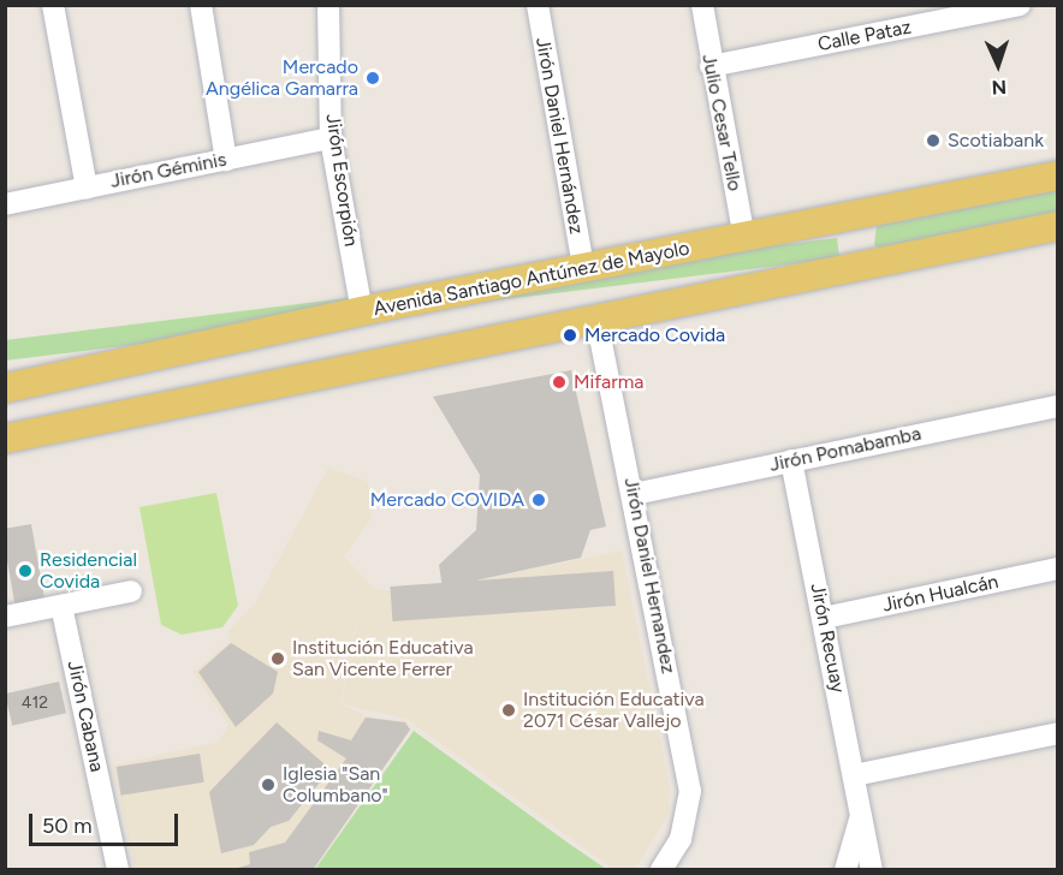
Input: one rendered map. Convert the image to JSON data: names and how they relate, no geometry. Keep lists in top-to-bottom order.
{
  "streets": {
    "main road": ["Avenida Santiago Antúnez de Mayolo"],
    "street": [
      "Calle Pataz",
      "Julio Cesar Tello",
      "Jirón Daniel Hernández",
      "Jirón Géminis",
      "Jirón Escorpión",
      "Jirón Pomabamba",
      "Jirón Daniel Hernandez",
      "Jirón Hualcán",
      "Jirón Recuay",
      "Jirón Cabana"
    ]
  },
  "crossings": [
    ["Calle Pataz", "Julio Cesar Tello"],
    ["Julio Cesar Tello", "Avenida Santiago Antúnez de Mayolo"],
    ["Jirón Daniel Hernández", "Avenida Santiago Antúnez de Mayolo"],
    ["Jirón Géminis", "Jirón Escorpión"],
    ["Jirón Escorpión", "Avenida Santiago Antúnez de Mayolo"],
    ["Jirón Pomabamba", "Jirón Daniel Hernandez"],
    ["Jirón Pomabamba", "Jirón Recuay"],
    ["Jirón Hualcán", "Jirón Recuay"]
  ],
  "places": [
    "Mercado Angélica Gamarra",
    "Scotiabank",
    "Mercado Covida",
    "Mifarma",
    "Mercado COVIDA",
    "Residencial Covida",
    "Institución Educativa San Vicente Ferrer",
    "Institución Educativa 2071 César Vallejo",
    "Iglesia \"San Columbano\""
  ],
  "house_numbers": ["412"],
  "scale_bar": "50 m",
  "north": "bottom"
}
